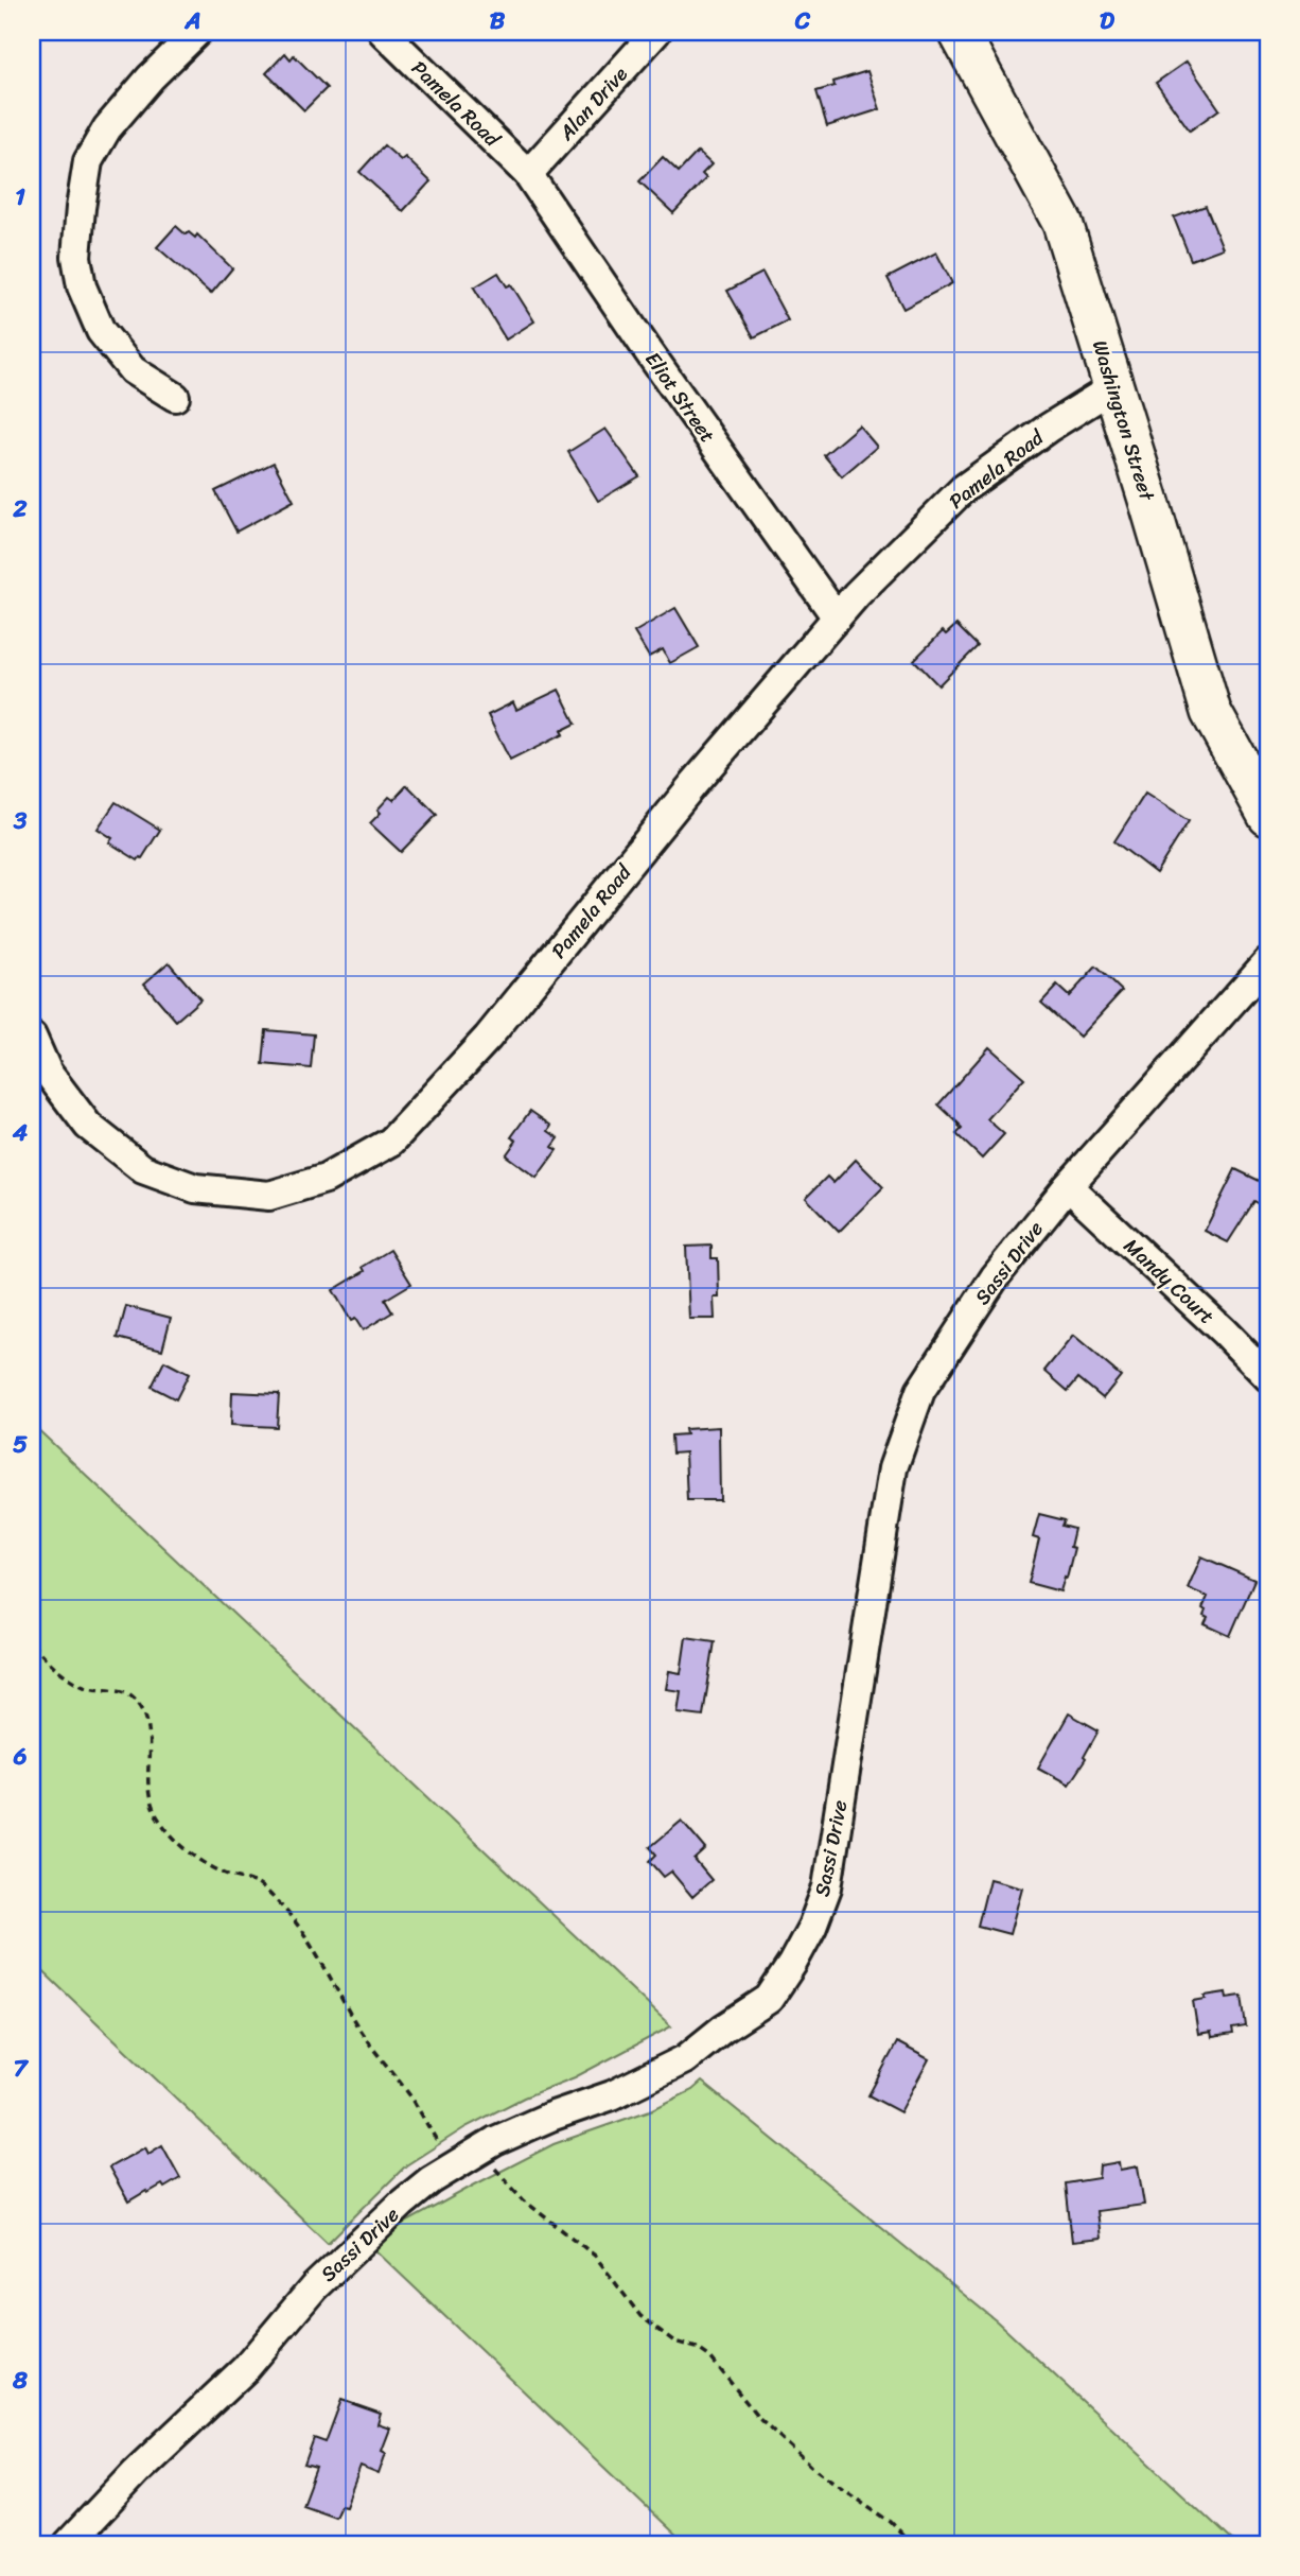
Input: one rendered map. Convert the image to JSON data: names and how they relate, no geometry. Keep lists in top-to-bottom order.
{
  "streets": {
    "street": [
      "Pamela Road",
      "Alan Drive",
      "Eliot Street",
      "Washington Street",
      "Sassi Drive",
      "Mandy Court"
    ]
  },
  "crossings": [
    ["Pamela Road", "Alan Drive"],
    ["Pamela Road", "Eliot Street"],
    ["Pamela Road", "Washington Street"],
    ["Alan Drive", "Eliot Street"],
    ["Sassi Drive", "Mandy Court"]
  ],
  "grid": {
    "columns": [
      "A",
      "B",
      "C",
      "D"
    ],
    "rows": [
      "1",
      "2",
      "3",
      "4",
      "5",
      "6",
      "7",
      "8"
    ]
  }
}
